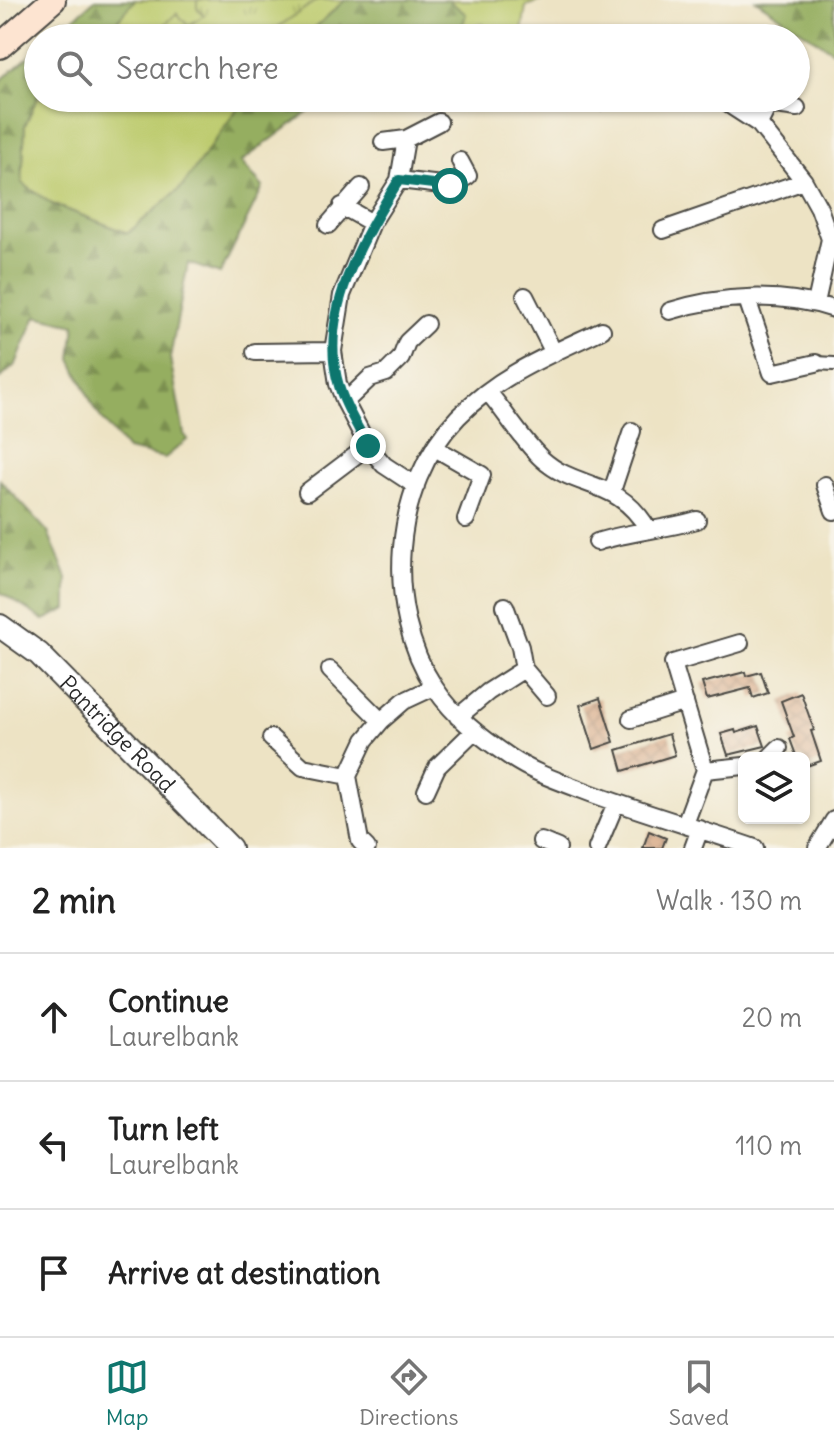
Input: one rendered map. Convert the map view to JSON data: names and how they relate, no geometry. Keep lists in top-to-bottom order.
{
  "streets": {
    "street": ["Pantridge Road"]
  },
  "page": {
    "search": "Search here",
    "heading": ["2 min", "Walk · 130 m"],
    "list": [
      ["Continue", "Laurelbank", "20 m"],
      ["Turn left", "Laurelbank", "110 m"],
      "Arrive at destination"
    ],
    "nav": ["Map", "Directions", "Saved"]
  }
}
